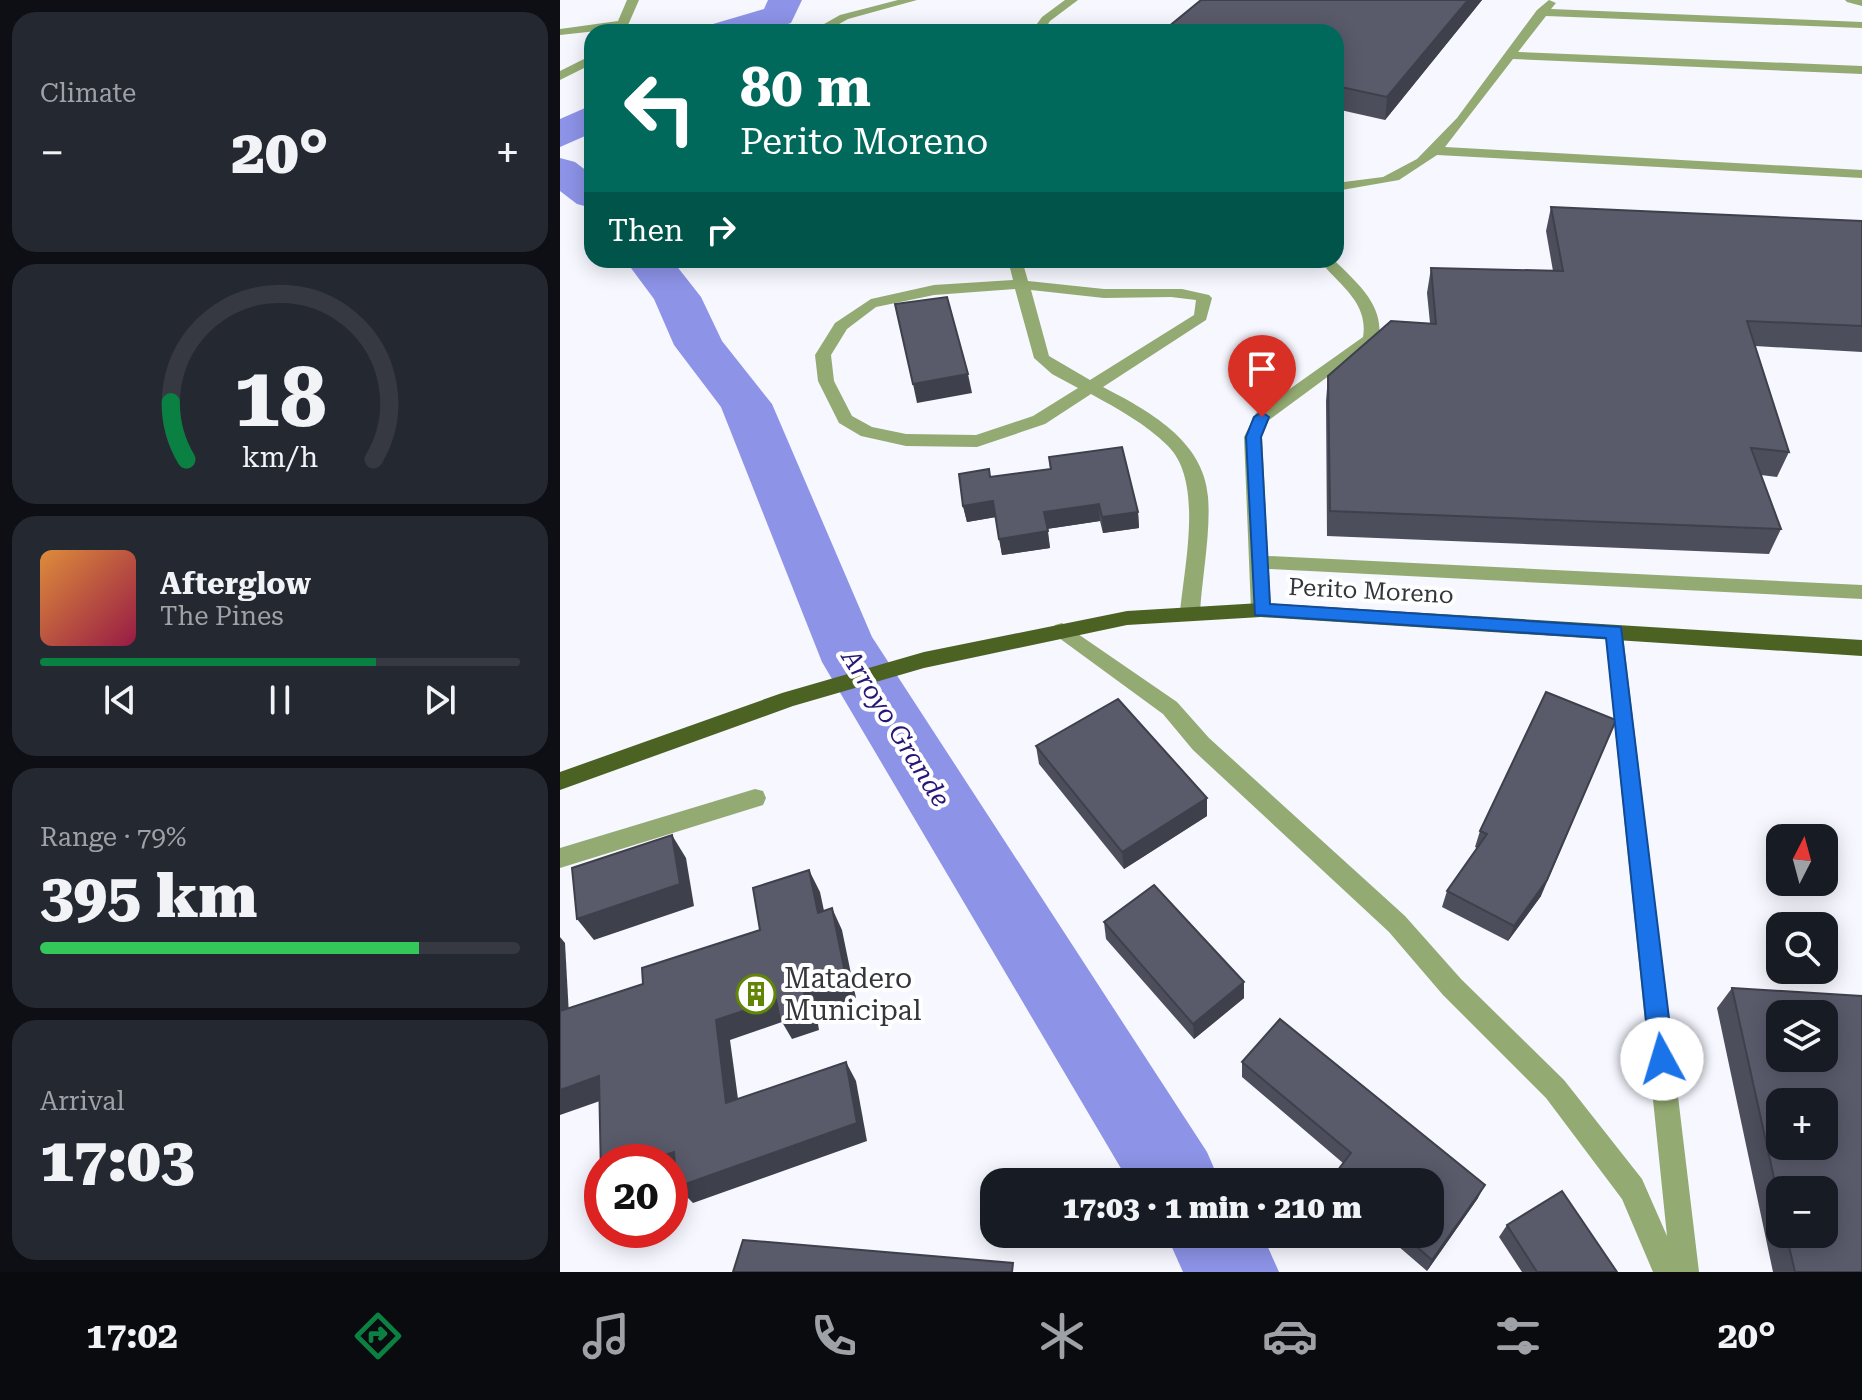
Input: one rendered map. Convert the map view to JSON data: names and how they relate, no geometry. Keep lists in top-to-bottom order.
{
  "streets": {
    "main road": ["Perito Moreno"]
  },
  "water": ["Arroyo Grande"],
  "places": {
    "building": ["Matadero Municipal"]
  },
  "north": "top",
  "page": {
    "tile": [
      "Climate",
      ["Range · 79%", "395 km"],
      ["Arrival", "17:03"]
    ],
    "turn": ["80 m", "Perito Moreno"],
    "heat": ["−", "20°", "+"],
    "then": "Then",
    "song": ["Afterglow", "The Pines"],
    "map_buttons": ["+", "−"],
    "limit": "20",
    "trip": "17:03 · 1 min · 210 m",
    "tabs": ["17:02", "20°"],
    "gauge": ["18", "km/h"]
  }
}
